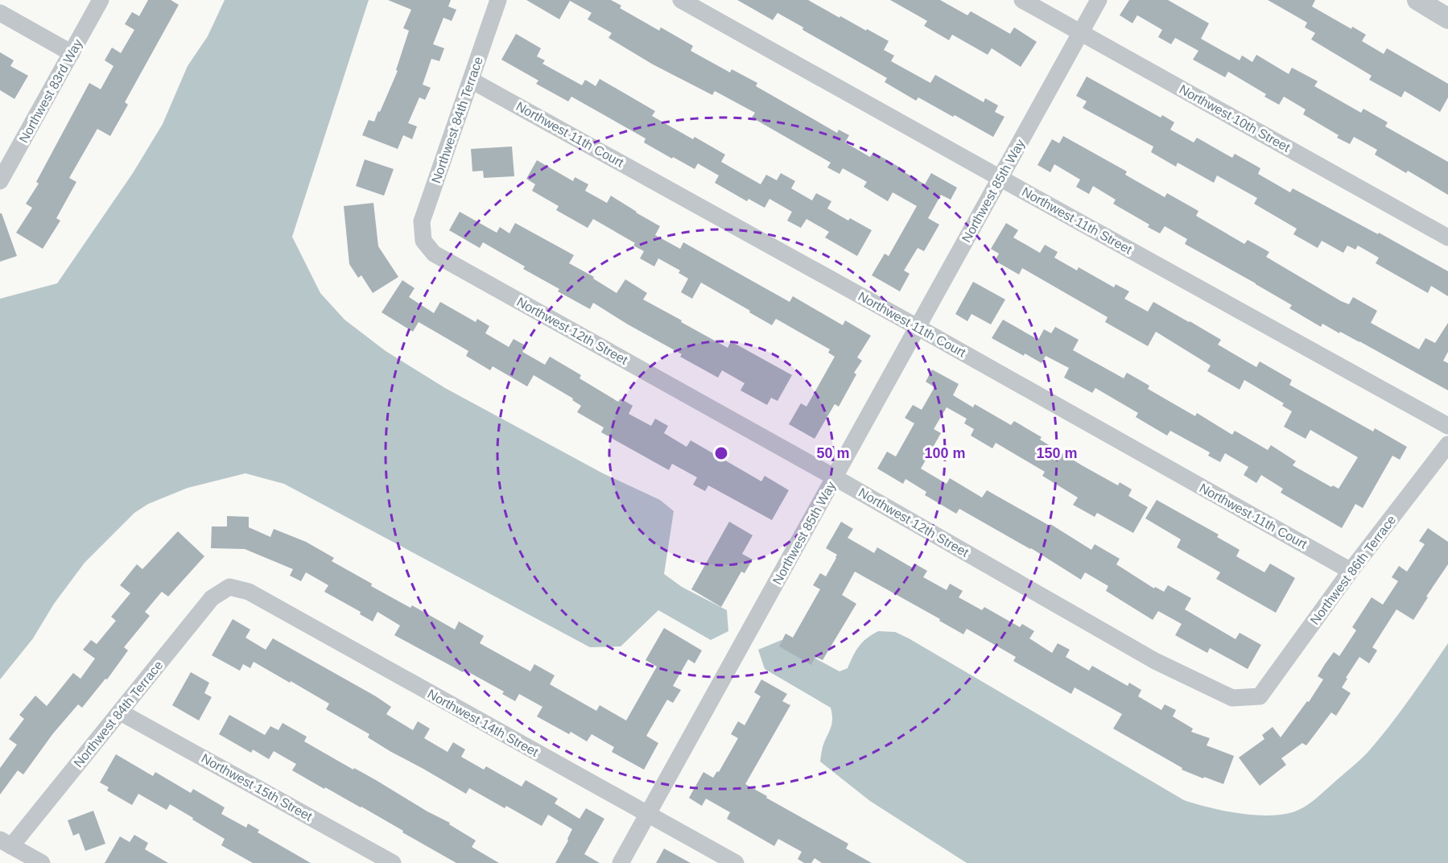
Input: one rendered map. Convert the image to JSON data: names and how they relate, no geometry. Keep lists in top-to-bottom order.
{
  "streets": {
    "street": [
      "Northwest 83rd Way",
      "Northwest 10th Street",
      "Northwest 84th Terrace",
      "Northwest 11th Court",
      "Northwest 85th Way",
      "Northwest 11th Street",
      "Northwest 12th Street",
      "Northwest 86th Terrace",
      "Northwest 14th Street",
      "Northwest 15th Street"
    ]
  },
  "crossings": [
    ["Northwest 10th Street", "Northwest 85th Way"],
    ["Northwest 84th Terrace", "Northwest 11th Court"],
    ["Northwest 84th Terrace", "Northwest 12th Street"],
    ["Northwest 84th Terrace", "Northwest 14th Street"],
    ["Northwest 84th Terrace", "Northwest 15th Street"],
    ["Northwest 11th Court", "Northwest 85th Way"],
    ["Northwest 11th Court", "Northwest 86th Terrace"],
    ["Northwest 85th Way", "Northwest 11th Street"],
    ["Northwest 85th Way", "Northwest 12th Street"],
    ["Northwest 85th Way", "Northwest 14th Street"],
    ["Northwest 12th Street", "Northwest 86th Terrace"]
  ],
  "rings": ["50 m", "100 m", "150 m"]
}
